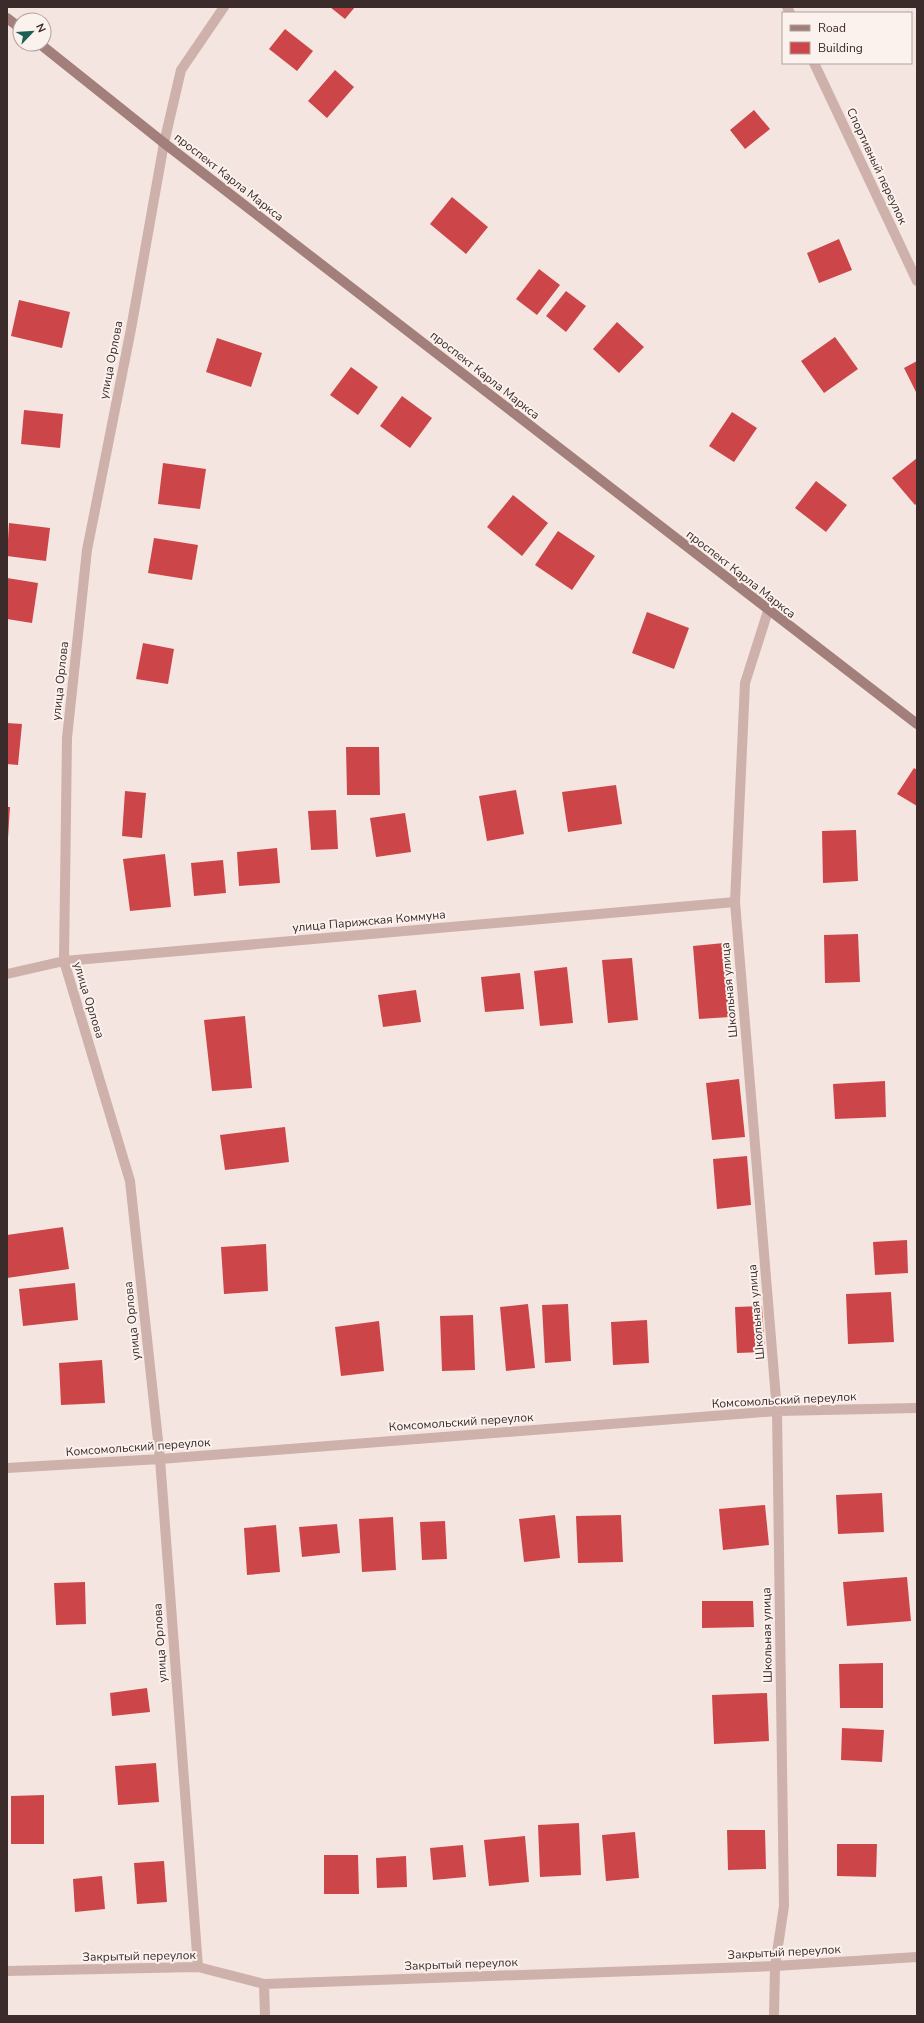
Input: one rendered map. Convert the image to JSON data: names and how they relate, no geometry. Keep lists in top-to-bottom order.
{
  "streets": {
    "main road": ["проспект Карла Маркса"],
    "street": [
      "Спортивный переулок",
      "улица Орлова",
      "улица Парижская Коммуна",
      "Школьная улица",
      "Комсомольский переулок",
      "Закрытый переулок"
    ]
  },
  "crossings": [
    ["проспект Карла Маркса", "улица Орлова"],
    ["проспект Карла Маркса", "Школьная улица"],
    ["улица Орлова", "улица Парижская Коммуна"],
    ["улица Орлова", "Комсомольский переулок"],
    ["улица Орлова", "Закрытый переулок"],
    ["улица Парижская Коммуна", "Школьная улица"],
    ["Школьная улица", "Комсомольский переулок"],
    ["Школьная улица", "Закрытый переулок"]
  ],
  "legend": ["Road", "Building"],
  "north": "top right"
}
